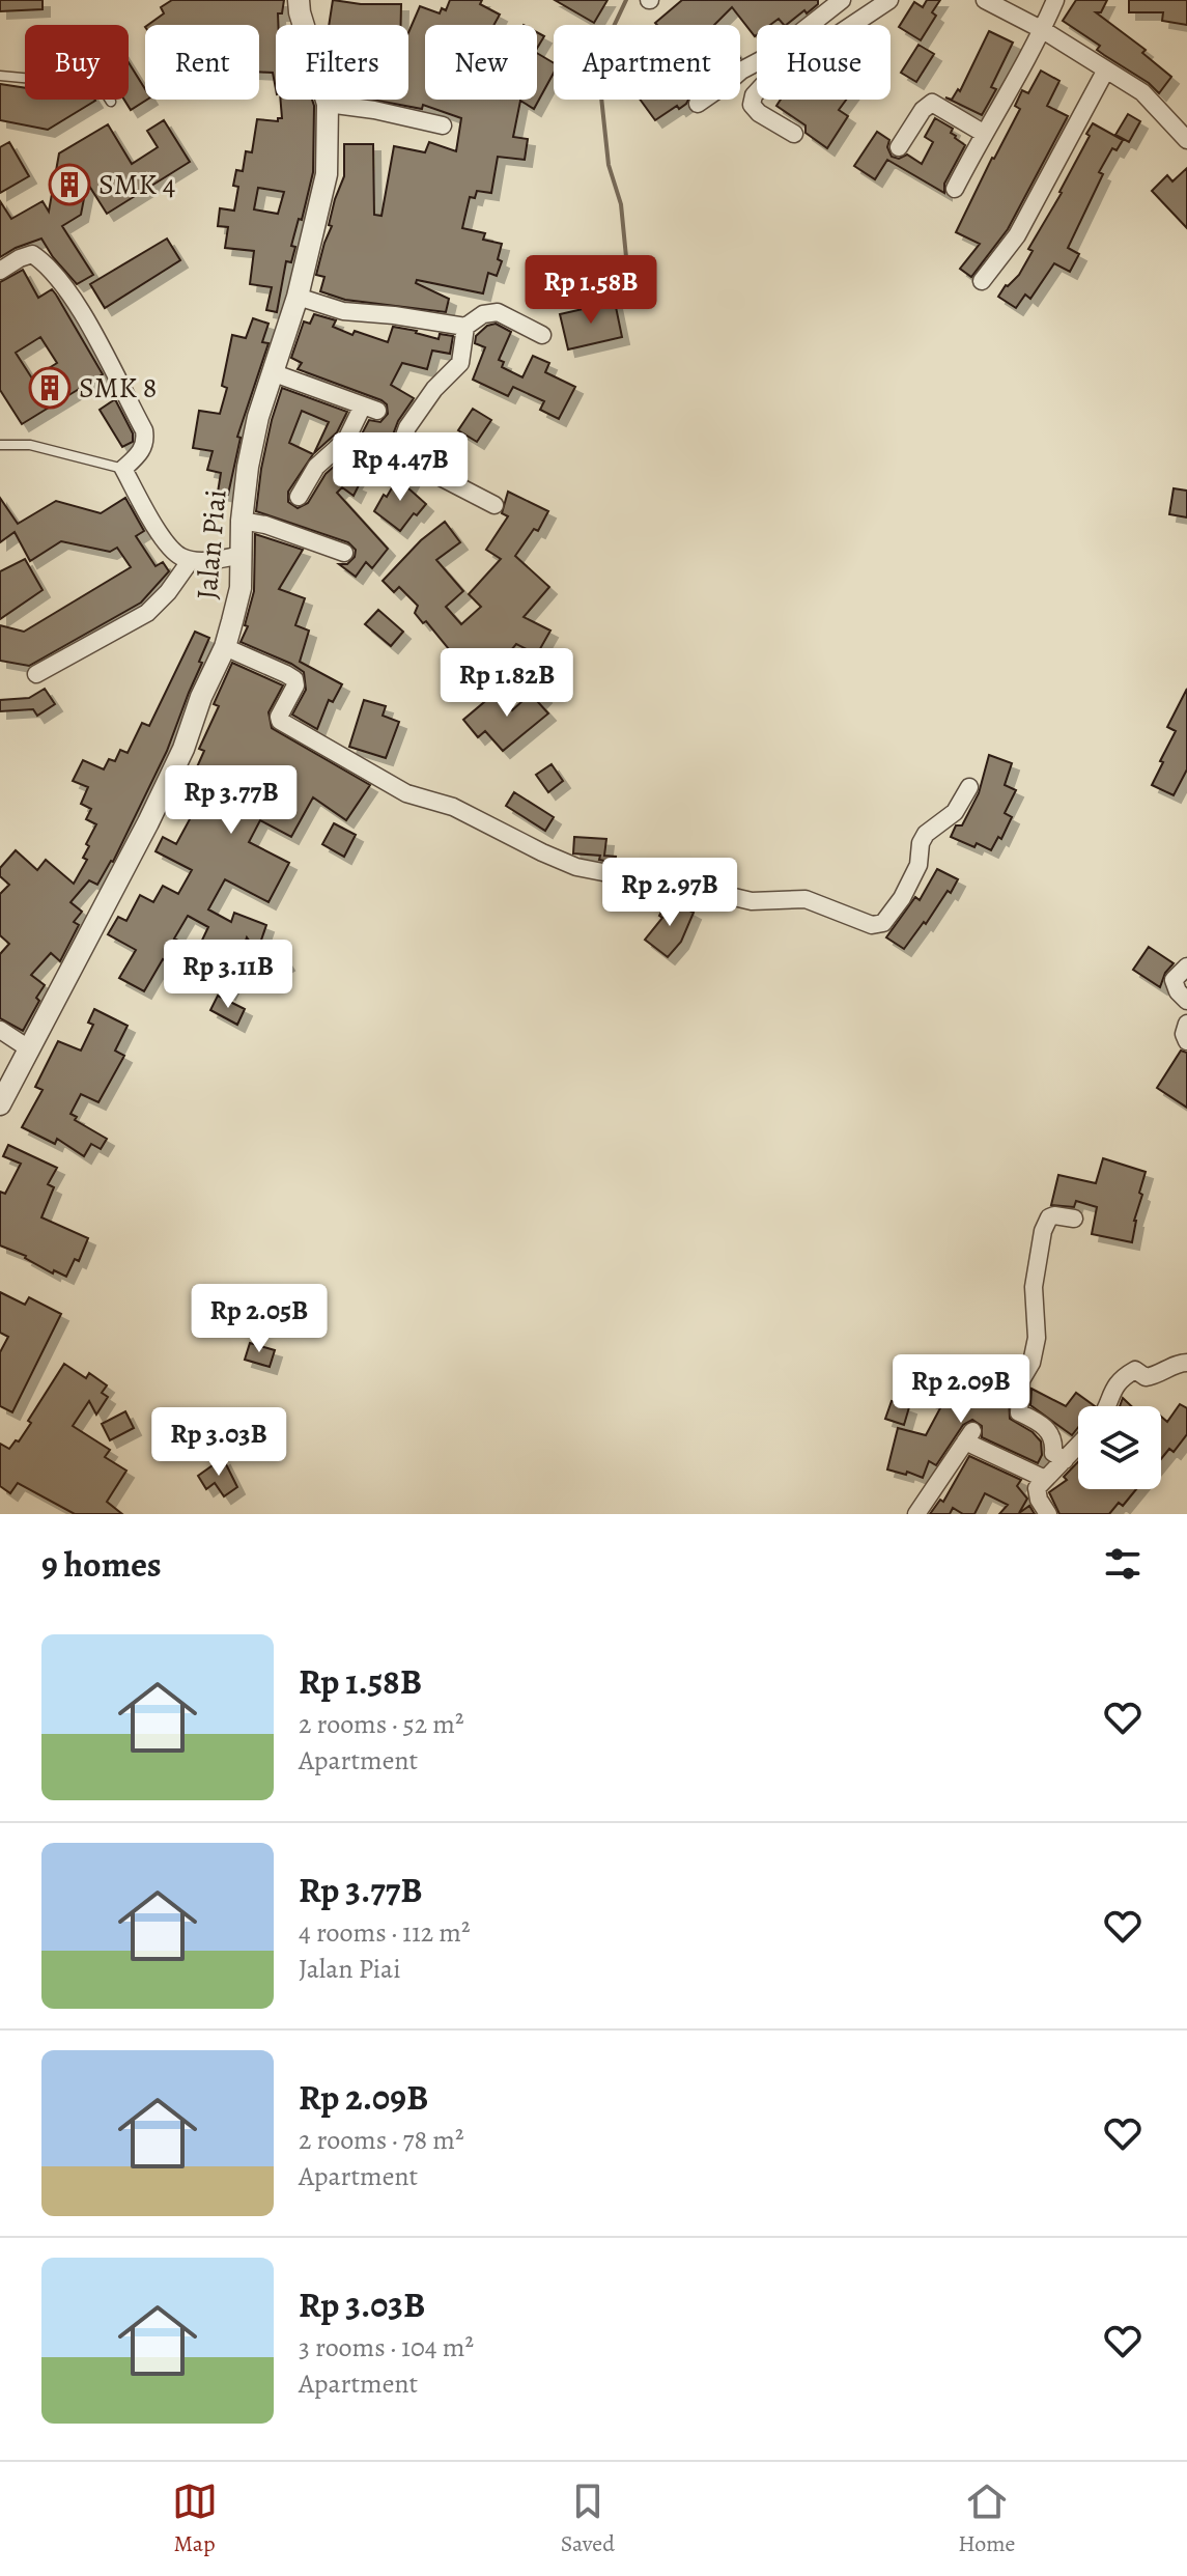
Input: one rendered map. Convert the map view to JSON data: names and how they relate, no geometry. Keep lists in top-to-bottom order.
{
  "streets": {
    "street": ["Jalan Piai"]
  },
  "places": {
    "building": ["SMK 4", "SMK 8"]
  },
  "page": {
    "chip": [
      "Buy",
      "Rent",
      "Filters",
      "New",
      "Apartment",
      "House"
    ],
    "price": [
      "Rp 1.58B",
      "Rp 4.47B",
      "Rp 1.82B",
      "Rp 3.77B",
      "Rp 2.97B",
      "Rp 3.11B",
      "Rp 2.05B",
      "Rp 2.09B",
      "Rp 3.03B"
    ],
    "heading": "9 homes",
    "list": [
      {
        "name": "Rp 1.58B",
        "note": "2 rooms · 52 m² · Apartment"
      },
      {
        "name": "Rp 3.77B",
        "note": "4 rooms · 112 m² · Jalan Piai"
      },
      {
        "name": "Rp 2.09B",
        "note": "2 rooms · 78 m² · Apartment"
      },
      {
        "name": "Rp 3.03B",
        "note": "3 rooms · 104 m² · Apartment"
      }
    ],
    "tabs": ["Map", "Saved", "Home"]
  }
}
